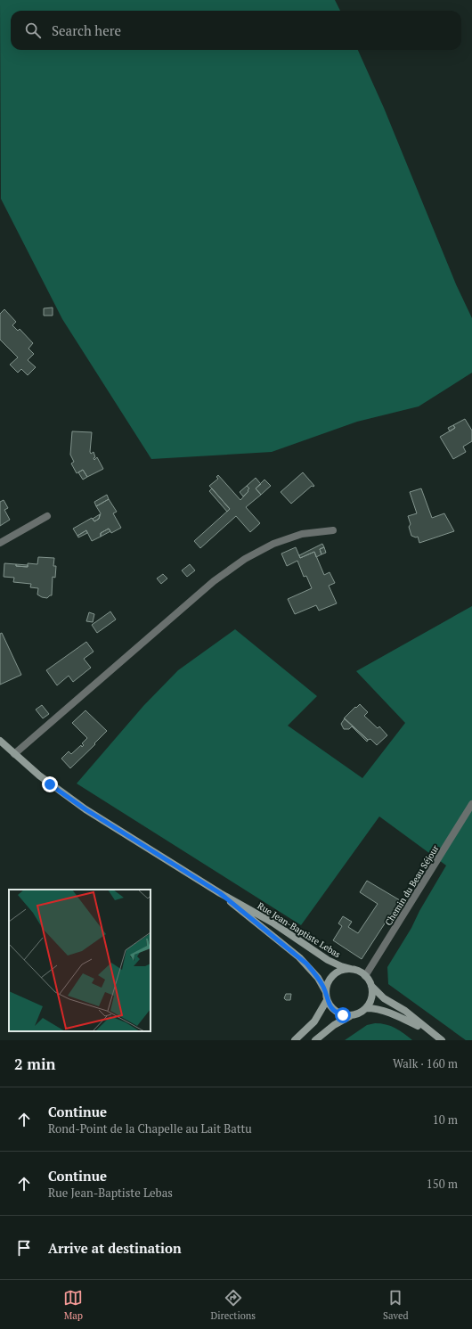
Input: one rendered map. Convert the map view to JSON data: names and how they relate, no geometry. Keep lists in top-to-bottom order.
{
  "streets": {
    "main road": ["Rue Jean-Baptiste Lebas"],
    "street": ["Chemin du Beau Séjour"]
  },
  "crossings": [
    ["Chemin du Beau Séjour", "Rue Jean-Baptiste Lebas"]
  ],
  "page": {
    "search": "Search here",
    "heading": ["2 min", "Walk · 160 m"],
    "list": [
      ["Continue", "Rond-Point de la Chapelle au Lait Battu", "10 m"],
      ["Continue", "Rue Jean-Baptiste Lebas", "150 m"],
      "Arrive at destination"
    ],
    "nav": ["Map", "Directions", "Saved"]
  }
}
